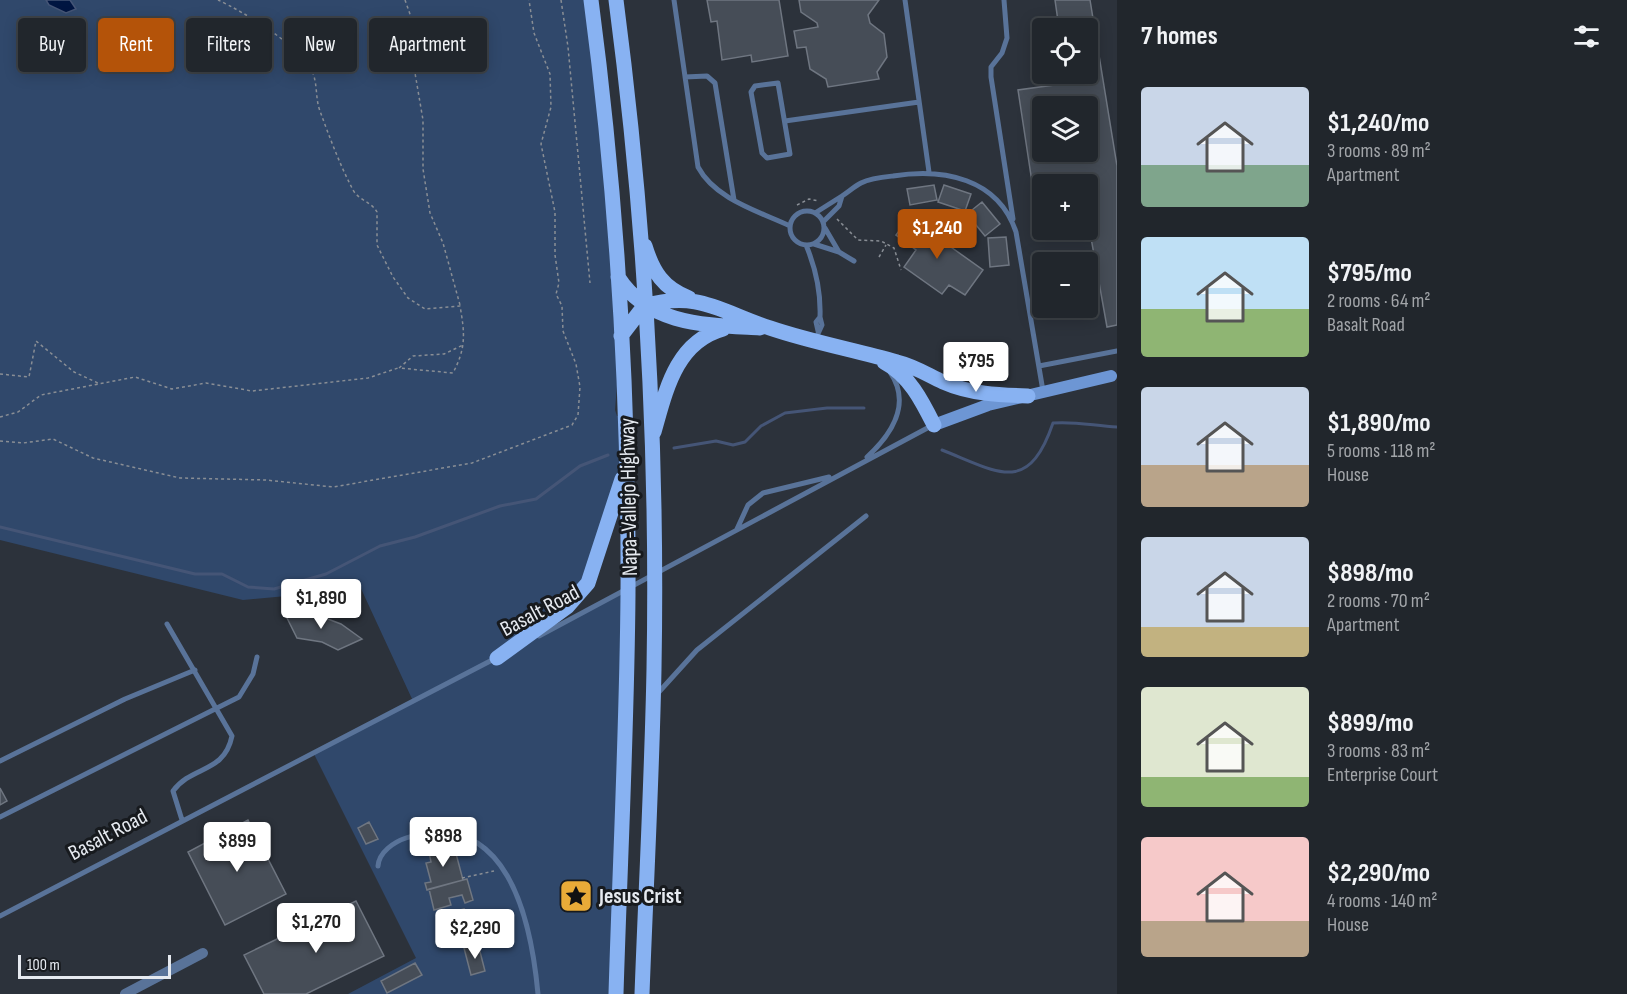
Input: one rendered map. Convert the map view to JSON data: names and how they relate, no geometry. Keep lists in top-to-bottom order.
{
  "streets": {
    "main road": ["Napa-Vallejo Highway"],
    "street": ["Basalt Road"]
  },
  "places": {
    "place": ["Jesus Crist"]
  },
  "scale_bar": "100 m",
  "page": {
    "heading": "7 homes",
    "map_buttons": ["+", "−"],
    "chip": [
      "Buy",
      "Rent",
      "Filters",
      "New",
      "Apartment"
    ],
    "list": [
      {
        "name": "$1,240/mo",
        "note": "3 rooms · 89 m² · Apartment"
      },
      {
        "name": "$795/mo",
        "note": "2 rooms · 64 m² · Basalt Road"
      },
      {
        "name": "$1,890/mo",
        "note": "5 rooms · 118 m² · House"
      },
      {
        "name": "$898/mo",
        "note": "2 rooms · 70 m² · Apartment"
      },
      {
        "name": "$899/mo",
        "note": "3 rooms · 83 m² · Enterprise Court"
      },
      {
        "name": "$2,290/mo",
        "note": "4 rooms · 140 m² · House"
      }
    ],
    "price": [
      "$1,240",
      "$795",
      "$1,890",
      "$898",
      "$899",
      "$1,270",
      "$2,290"
    ],
    "scale": "100 m"
  }
}
